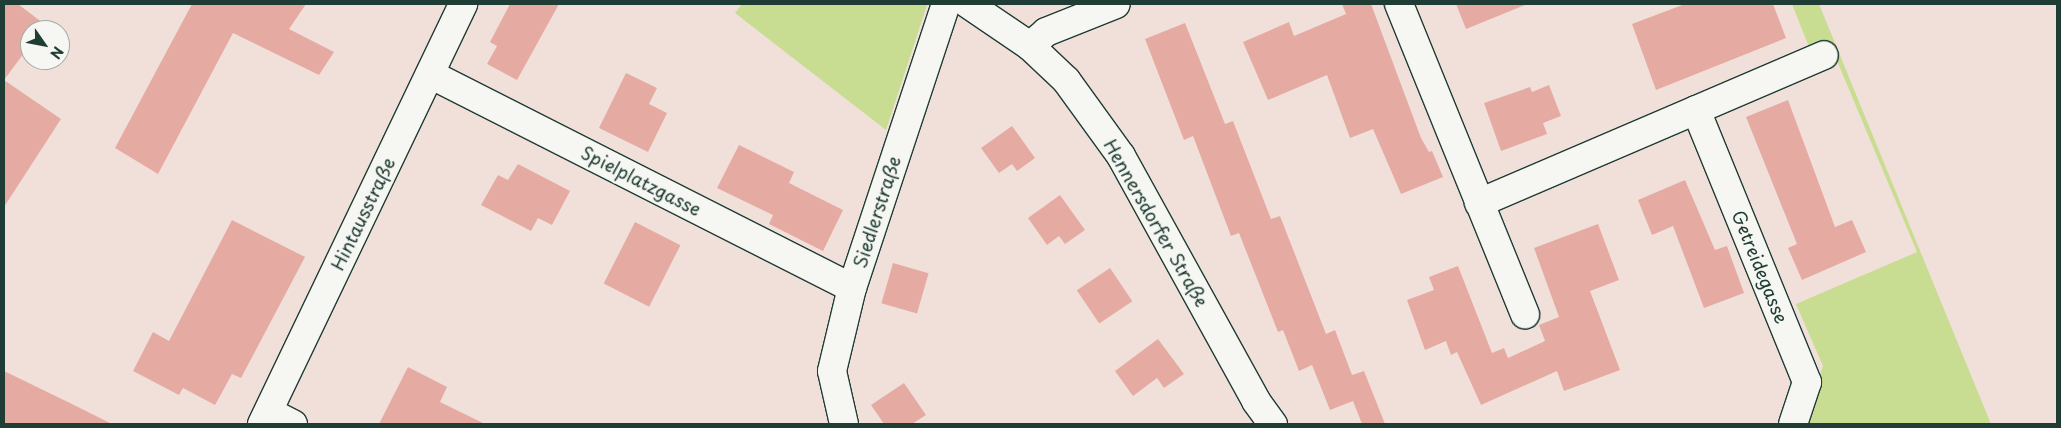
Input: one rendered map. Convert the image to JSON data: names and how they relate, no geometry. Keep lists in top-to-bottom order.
{
  "streets": {
    "street": [
      "Spielplatzgasse",
      "Siedlerstraße",
      "Hintausstraße",
      "Hennersdorfer Straße",
      "Getreidegasse"
    ]
  },
  "crossings": [
    ["Spielplatzgasse", "Siedlerstraße"],
    ["Spielplatzgasse", "Hintausstraße"]
  ],
  "north": "bottom right"
}
